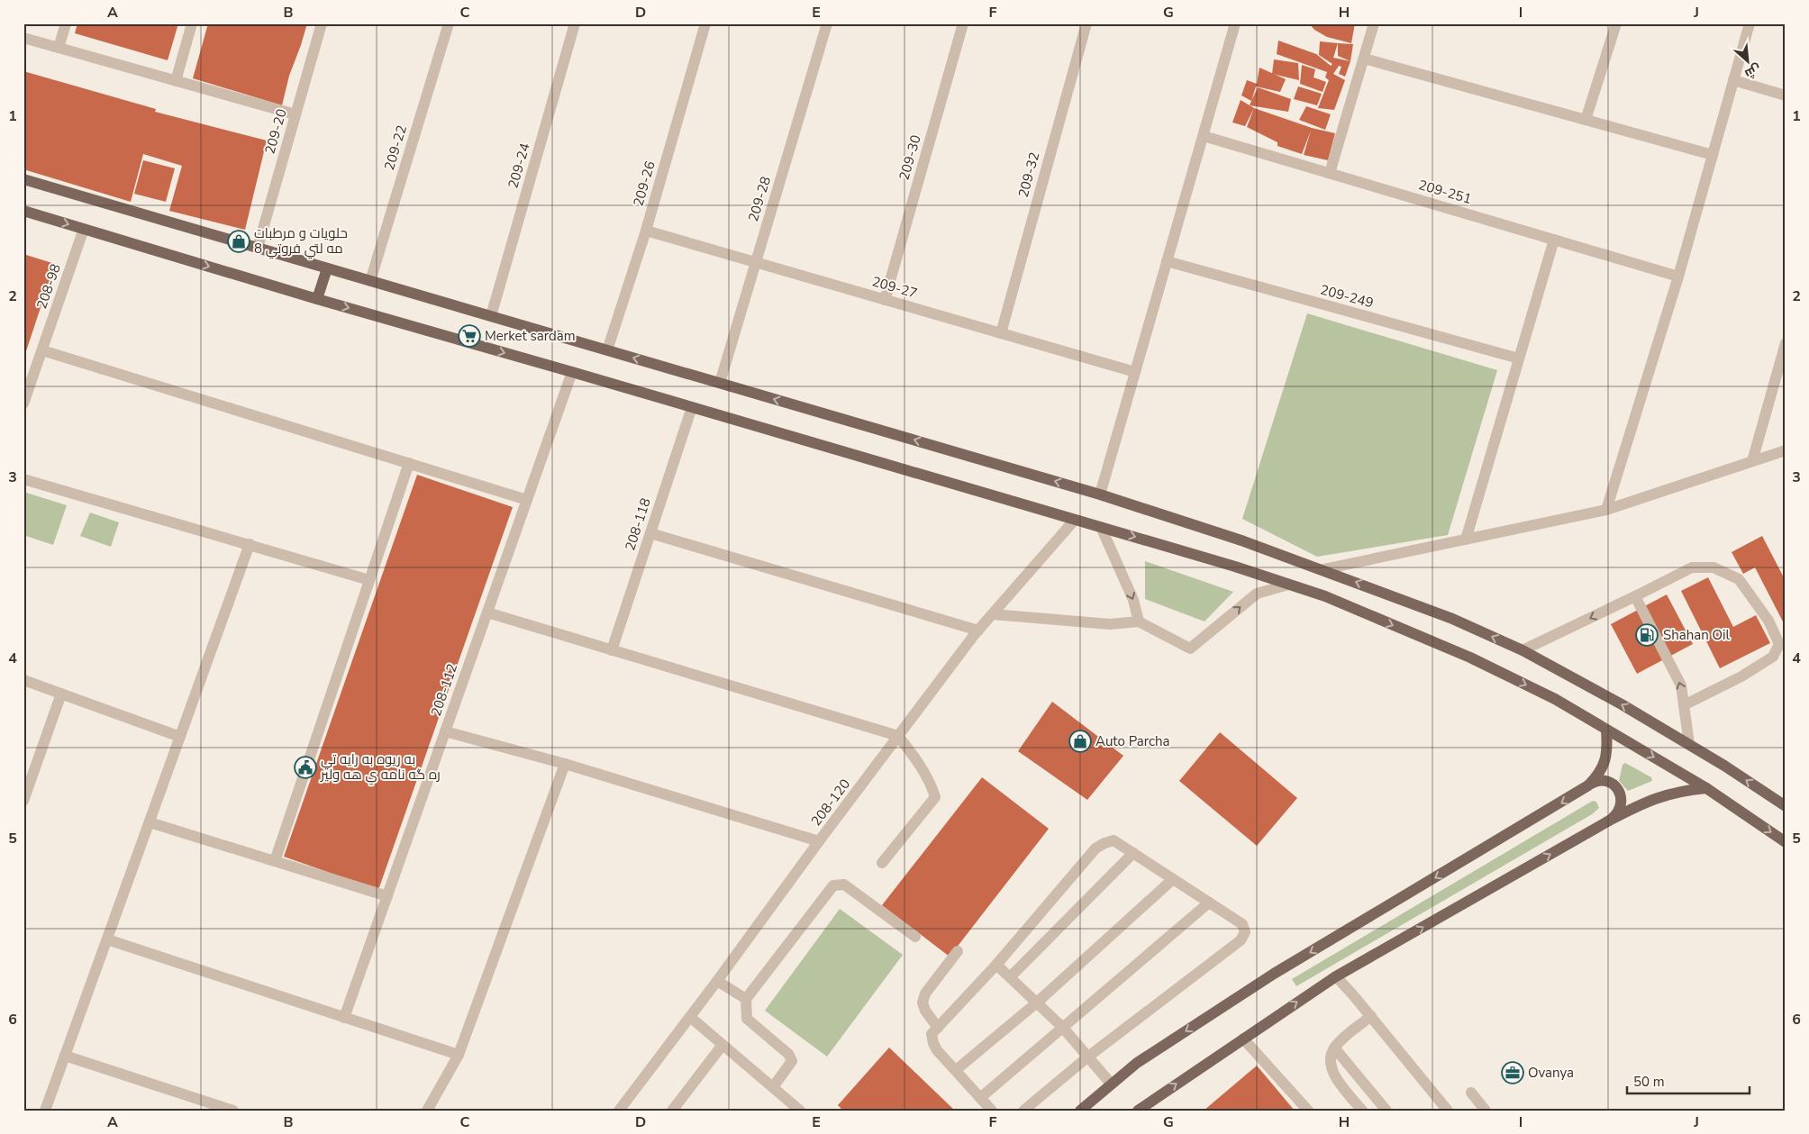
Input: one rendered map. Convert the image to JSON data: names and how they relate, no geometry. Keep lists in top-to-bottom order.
{
  "streets": {
    "street": [
      "209-20",
      "209-22",
      "209-30",
      "209-24",
      "209-32",
      "209-26",
      "209-251",
      "209-28",
      "208-98",
      "209-27",
      "209-249",
      "208-118",
      "208-112",
      "208-120"
    ]
  },
  "crossings": [
    ["209-30", "209-27"],
    ["209-32", "209-27"],
    ["209-26", "209-27"],
    ["209-28", "209-27"]
  ],
  "places": {
    "shop": ["حلويات و مرطبات مه لتي فروتي 8", "Auto Parcha"],
    "supermarket": ["Merket sardam"],
    "fuel station": ["Shahan Oil"],
    "public building": ["به ريوه به رايه تي ره گه نامه ي هه ولير"],
    "office": ["Ovanya"]
  },
  "scale_bar": "50 m",
  "north": "bottom right",
  "grid": {
    "columns": [
      "A",
      "B",
      "C",
      "D",
      "E",
      "F",
      "G",
      "H",
      "I",
      "J"
    ],
    "rows": [
      "1",
      "2",
      "3",
      "4",
      "5",
      "6"
    ]
  }
}
